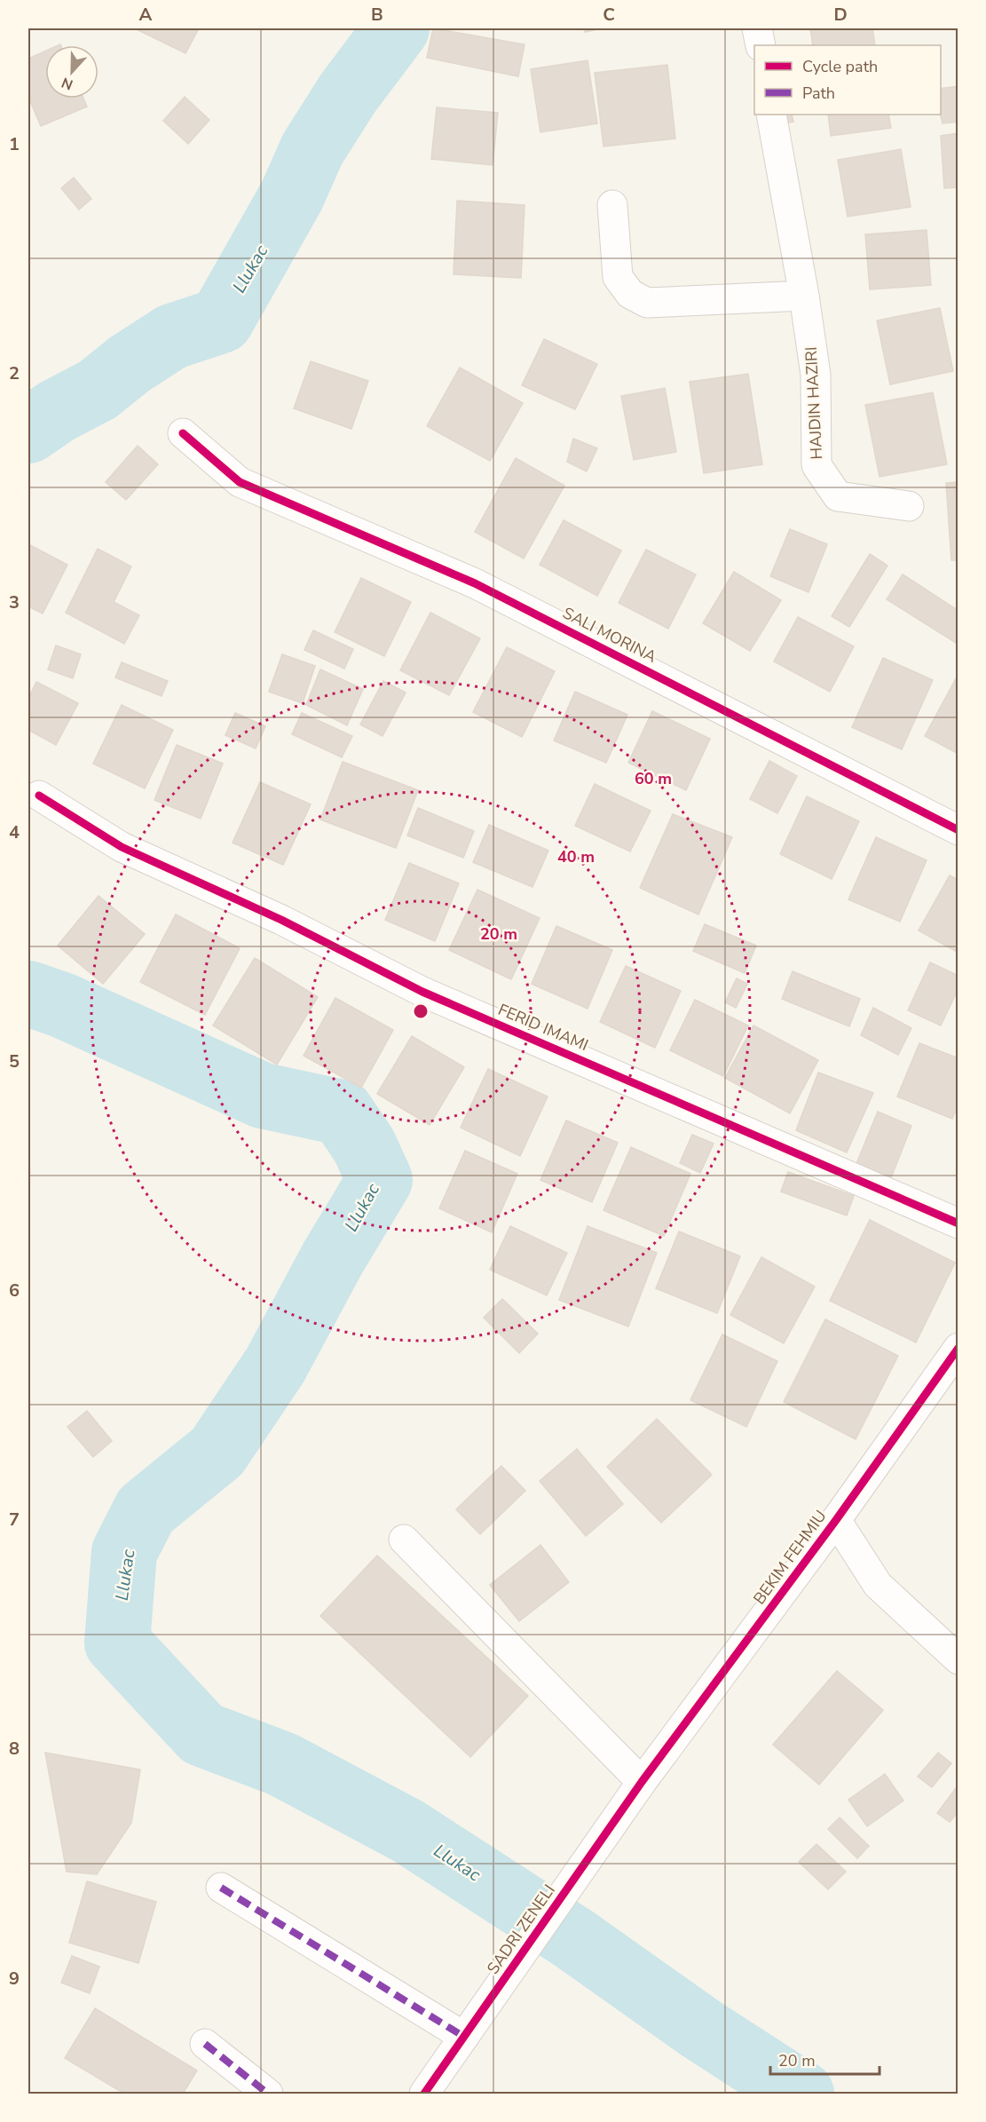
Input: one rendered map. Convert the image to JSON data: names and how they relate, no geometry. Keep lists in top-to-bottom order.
{
  "streets": {
    "street": [
      "HAJDIN HAZIRI",
      "SALI MORINA",
      "FERID IMAMI",
      "BEKIM FEHMIU",
      "SADRI ZENELI"
    ]
  },
  "crossings": [
    ["BEKIM FEHMIU", "SADRI ZENELI"]
  ],
  "water": ["Llukac"],
  "legend": ["Cycle path", "Path"],
  "scale_bar": "20 m",
  "north": "bottom",
  "grid": {
    "columns": [
      "A",
      "B",
      "C",
      "D"
    ],
    "rows": [
      "1",
      "2",
      "3",
      "4",
      "5",
      "6",
      "7",
      "8",
      "9"
    ]
  },
  "rings": ["60 m", "40 m", "20 m"]
}
